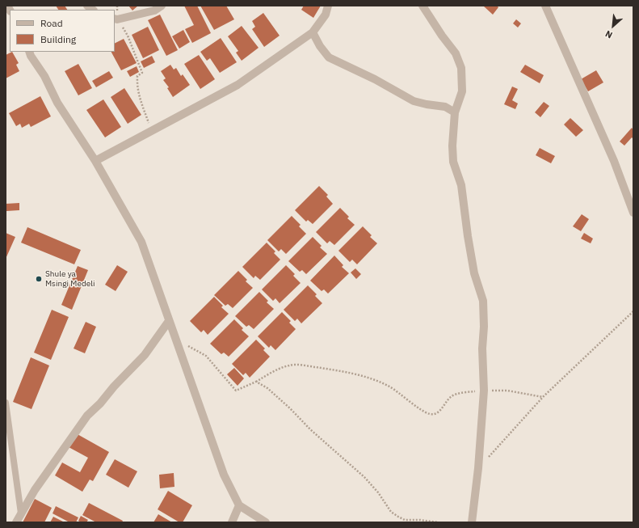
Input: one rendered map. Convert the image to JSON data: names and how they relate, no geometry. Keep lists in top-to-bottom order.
{
  "places": ["Shule ya Msingi Medeli"],
  "legend": ["Road", "Building"],
  "north": "bottom left"
}
